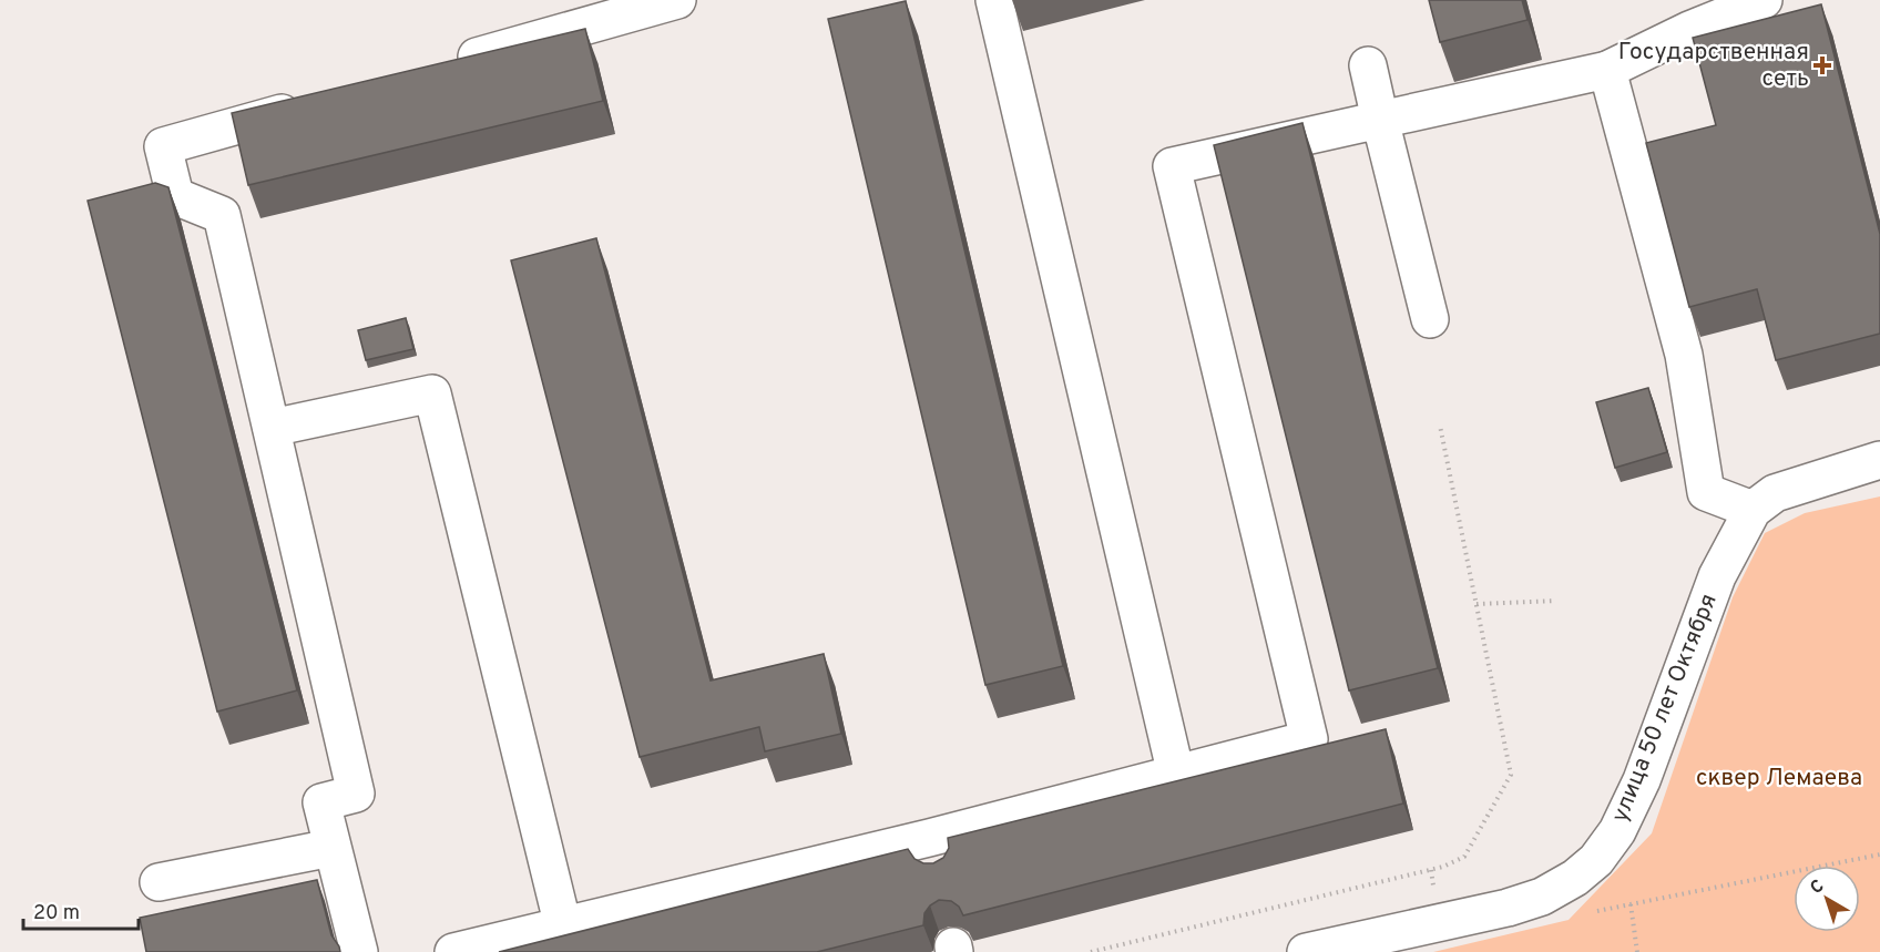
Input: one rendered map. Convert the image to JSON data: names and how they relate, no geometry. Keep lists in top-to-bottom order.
{
  "streets": {
    "street": ["улица 50 лет Октября"]
  },
  "parks": ["сквер Лемаева"],
  "places": {
    "health": ["Государственная сеть"]
  },
  "scale_bar": "20 m",
  "north": "top left"
}
